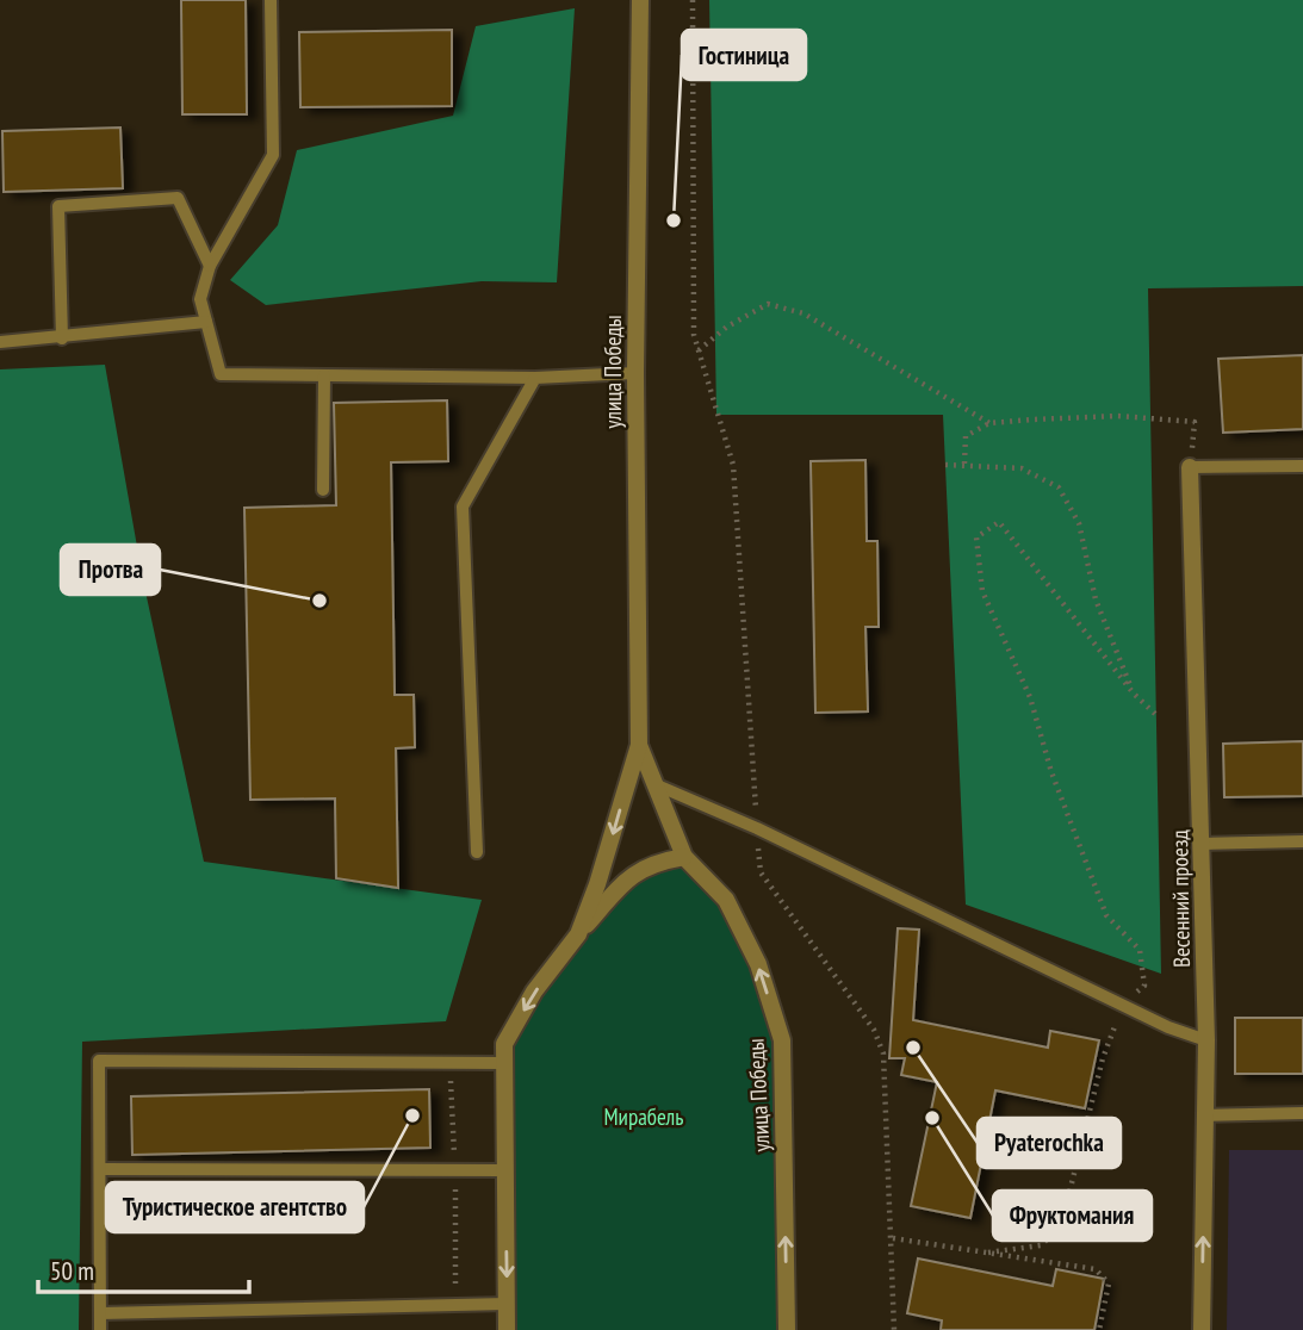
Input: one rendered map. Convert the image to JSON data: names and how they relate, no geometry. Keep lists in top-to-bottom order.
{
  "streets": {
    "street": ["улица Победы", "Весенний проезд"]
  },
  "parks": ["Мирабель"],
  "places": [
    "Гостиница",
    "Протва",
    "Pyaterochka",
    "Туристическое агентство",
    "Фруктомания"
  ],
  "scale_bar": "50 m"
}
